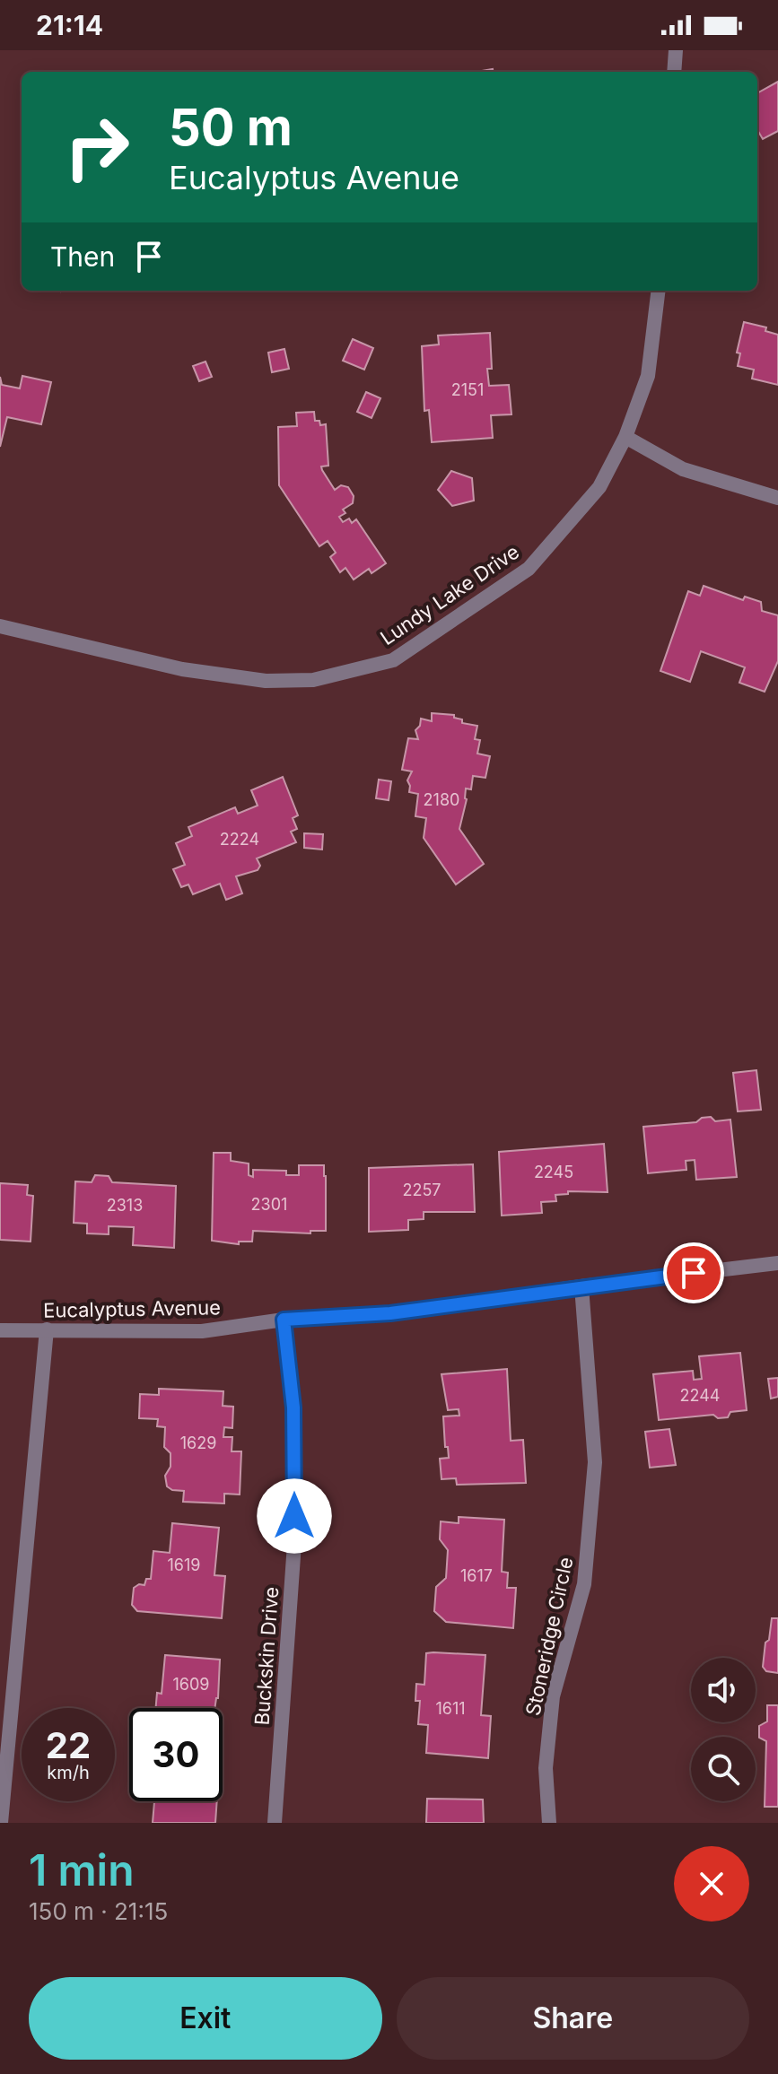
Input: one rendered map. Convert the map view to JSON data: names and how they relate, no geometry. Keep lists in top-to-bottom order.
{
  "streets": {
    "street": [
      "Lundy Lake Drive",
      "Eucalyptus Avenue",
      "Stoneridge Circle",
      "Buckskin Drive"
    ]
  },
  "crossings": [
    ["Eucalyptus Avenue", "Stoneridge Circle"],
    ["Eucalyptus Avenue", "Buckskin Drive"]
  ],
  "house_numbers": [
    "2151",
    "2180",
    "2224",
    "2245",
    "2257",
    "2301",
    "2313",
    "2244",
    "1629",
    "1619",
    "1617",
    "1609",
    "1611"
  ],
  "page": {
    "status": "21:14",
    "turn": ["50 m", "Eucalyptus Avenue"],
    "then": "Then",
    "speed": "22 km/h",
    "limit": "30",
    "heading": ["1 min", "150 m · 21:15"],
    "buttons": ["Exit", "Share"]
  }
}
